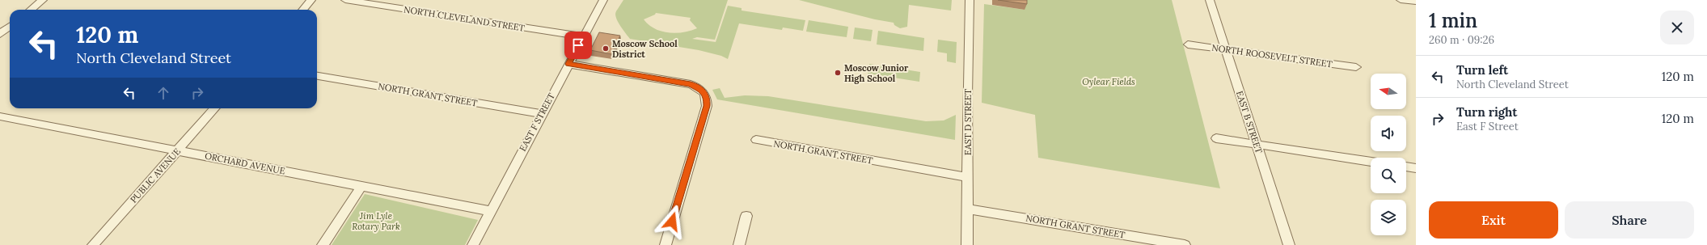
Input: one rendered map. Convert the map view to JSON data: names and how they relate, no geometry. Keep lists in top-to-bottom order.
{
  "streets": {
    "street": [
      "NORTH CLEVELAND STREET",
      "NORTH ROOSEVELT STREET",
      "NORTH GRANT STREET",
      "EAST F STREET",
      "EAST D STREET",
      "EAST B STREET",
      "ORCHARD AVENUE",
      "PUBLIC AVENUE"
    ]
  },
  "crossings": [
    ["NORTH CLEVELAND STREET", "EAST F STREET"],
    ["NORTH ROOSEVELT STREET", "EAST B STREET"],
    ["NORTH GRANT STREET", "EAST F STREET"],
    ["NORTH GRANT STREET", "EAST D STREET"],
    ["EAST F STREET", "ORCHARD AVENUE"],
    ["ORCHARD AVENUE", "PUBLIC AVENUE"]
  ],
  "parks": ["Oylear Fields", "Jim Lyle Rotary Park"],
  "places": ["Moscow School District", "Moscow Junior High School"],
  "north": "left",
  "page": {
    "heading": ["1 min", "260 m · 09:26"],
    "turn": ["120 m", "North Cleveland Street"],
    "list": [
      {
        "name": "Turn left",
        "note": "North Cleveland Street",
        "value": "120 m"
      },
      {
        "name": "Turn right",
        "note": "East F Street",
        "value": "120 m"
      }
    ],
    "buttons": ["Exit", "Share"]
  }
}
